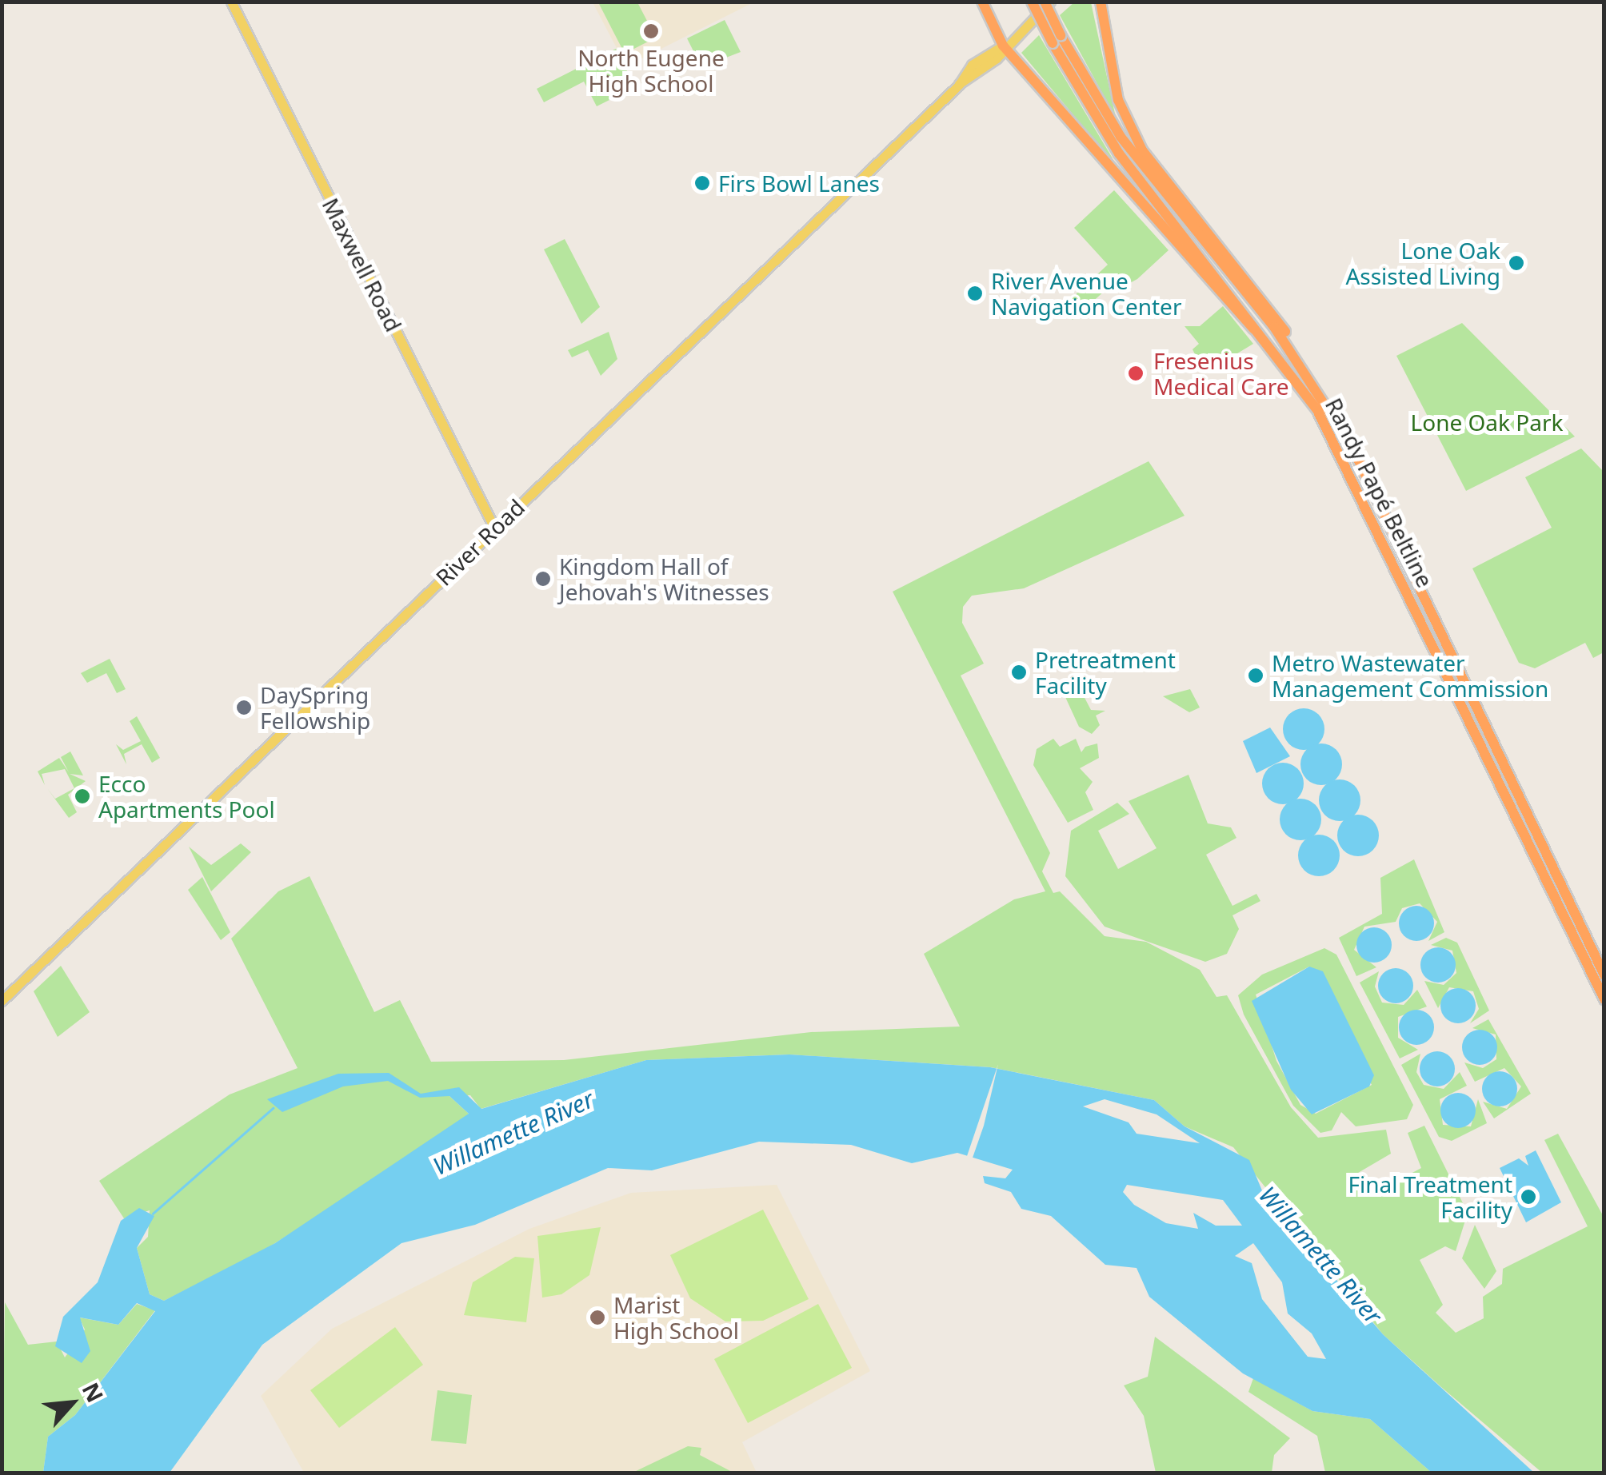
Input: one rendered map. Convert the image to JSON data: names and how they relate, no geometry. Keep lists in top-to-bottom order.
{
  "streets": {
    "highway": ["Randy Papé Beltline"],
    "main road": ["Maxwell Road", "River Road"]
  },
  "crossings": [
    ["Maxwell Road", "River Road"],
    ["Randy Papé Beltline", "River Road"]
  ],
  "water": ["Willamette River"],
  "parks": ["Lone Oak Park"],
  "places": [
    "North Eugene High School",
    "Firs Bowl Lanes",
    "Lone Oak Assisted Living",
    "River Avenue Navigation Center",
    "Fresenius Medical Care",
    "Kingdom Hall of Jehovah's Witnesses",
    "Pretreatment Facility",
    "Metro Wastewater Management Commission",
    "DaySpring Fellowship",
    "Ecco Apartments Pool",
    "Final Treatment Facility",
    "Marist High School"
  ],
  "north": "top right"
}
